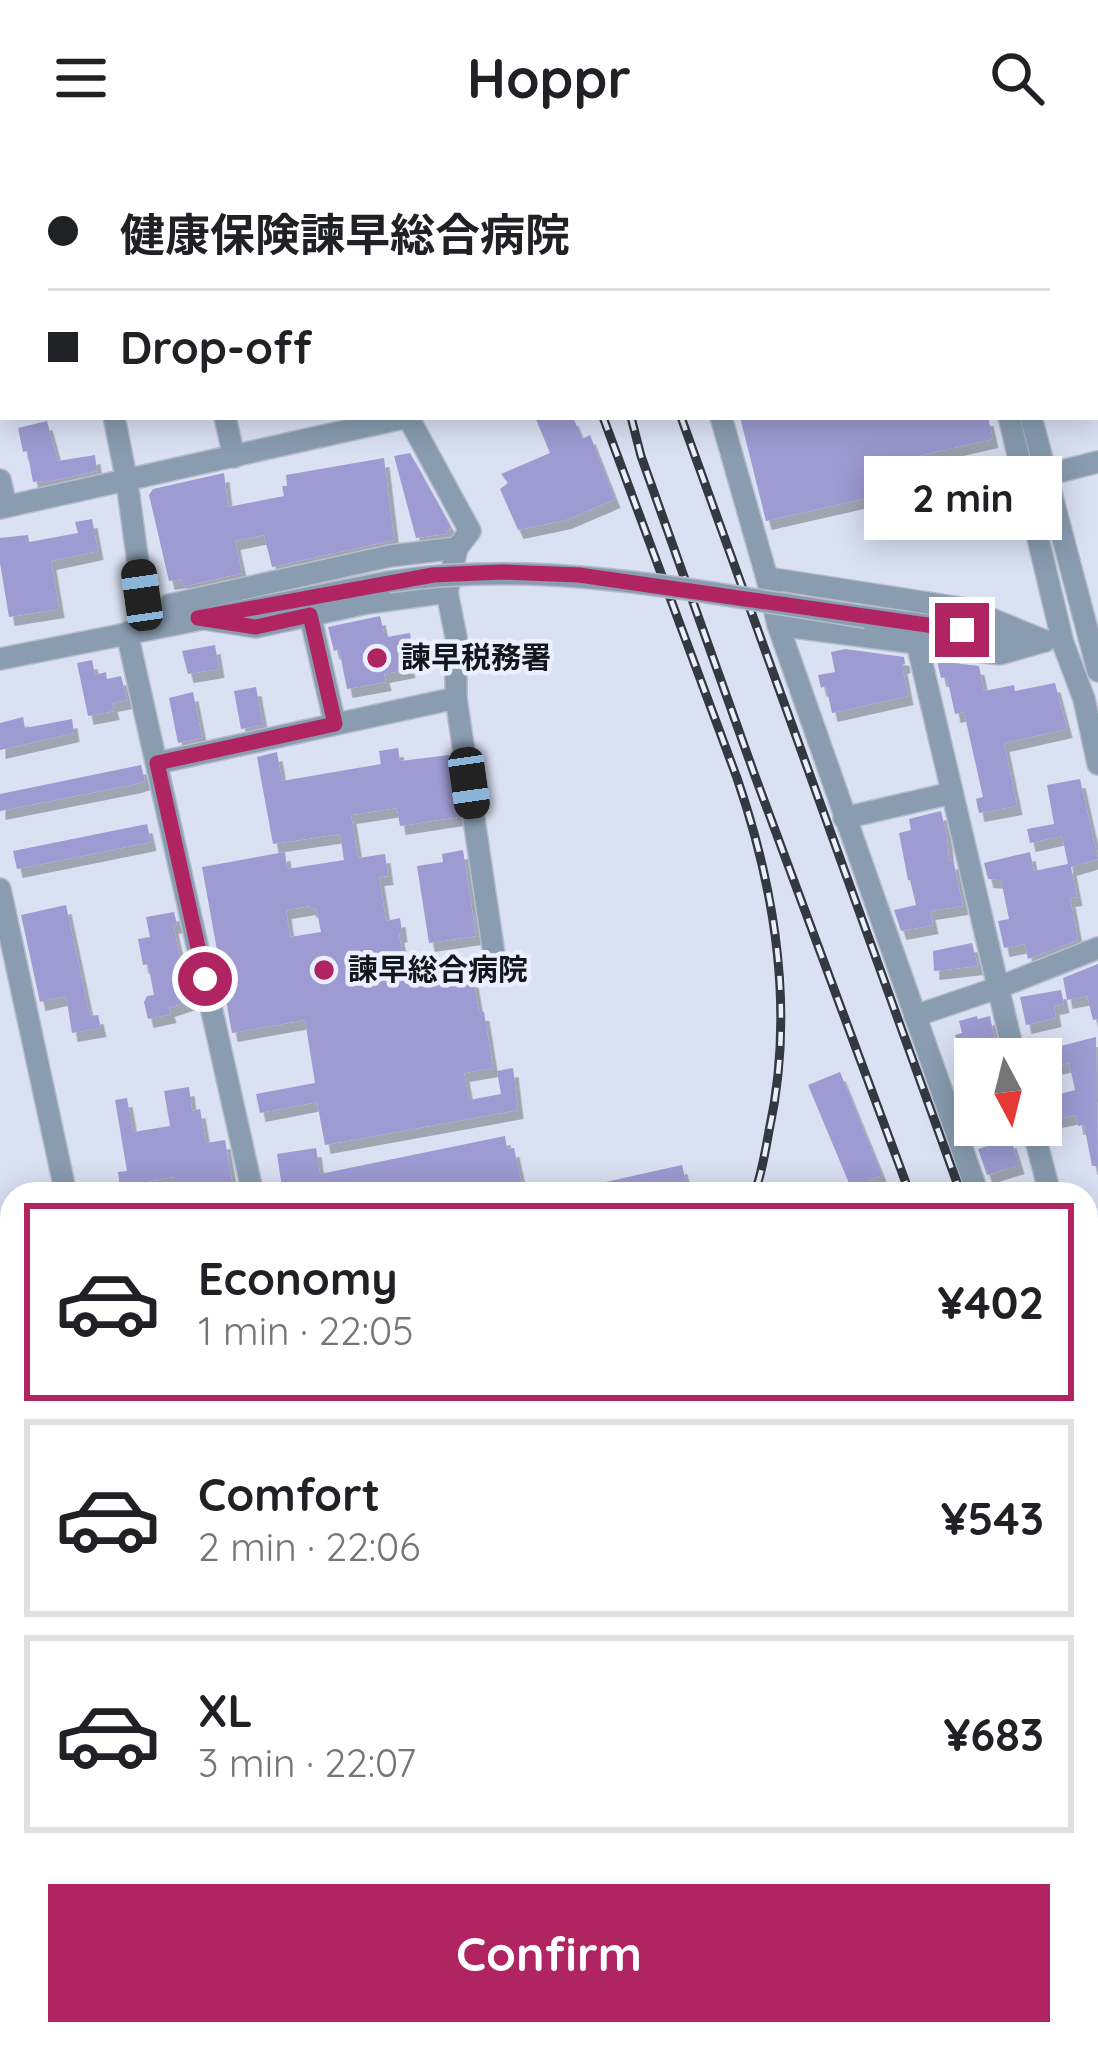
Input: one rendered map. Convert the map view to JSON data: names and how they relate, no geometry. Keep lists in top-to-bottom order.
{
  "places": ["諫早税務署", "諫早総合病院"],
  "north": "bottom",
  "page": {
    "header": "Hoppr",
    "banner": ["健康保険諫早総合病院", "Drop-off"],
    "bubble": "2 min",
    "list": [
      {
        "name": "Economy",
        "note": "1 min · 22:05",
        "value": "¥402"
      },
      {
        "name": "Comfort",
        "note": "2 min · 22:06",
        "value": "¥543"
      },
      {
        "name": "XL",
        "note": "3 min · 22:07",
        "value": "¥683"
      }
    ],
    "buttons": "Confirm"
  }
}
